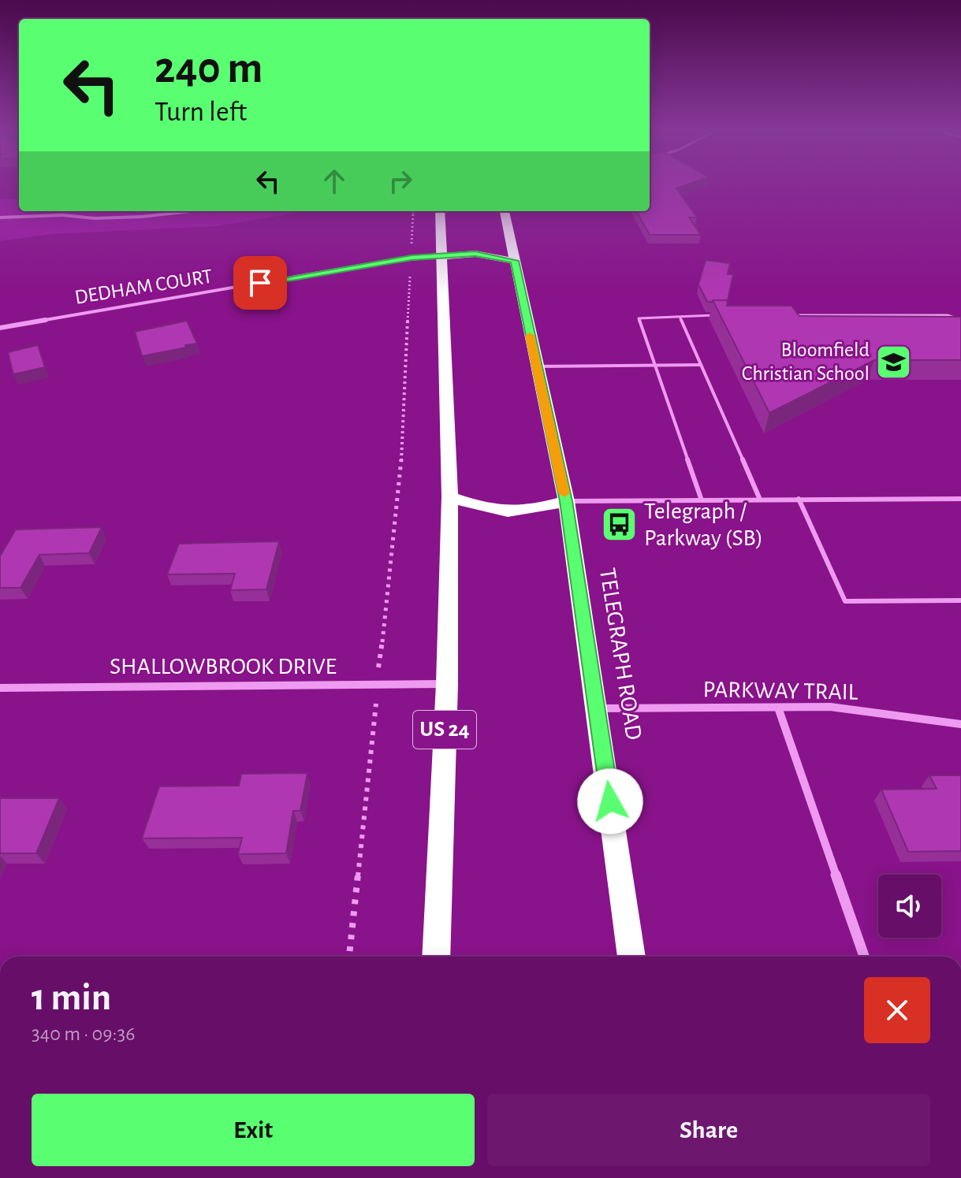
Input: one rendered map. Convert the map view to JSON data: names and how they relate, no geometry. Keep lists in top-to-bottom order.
{
  "streets": {
    "highway": ["TELEGRAPH ROAD", "US 24"],
    "street": ["DEDHAM COURT", "SHALLOWBROOK DRIVE", "PARKWAY TRAIL"]
  },
  "crossings": [
    ["DEDHAM COURT", "US 24"],
    ["TELEGRAPH ROAD", "PARKWAY TRAIL"],
    ["SHALLOWBROOK DRIVE", "US 24"]
  ],
  "places": {
    "school or university": ["Bloomfield Christian School"],
    "bus stop": ["Telegraph / Parkway (SB)"]
  },
  "page": {
    "turn": ["240 m", "Turn left"],
    "heading": ["1 min", "340 m · 09:36"],
    "buttons": ["Exit", "Share"]
  }
}
